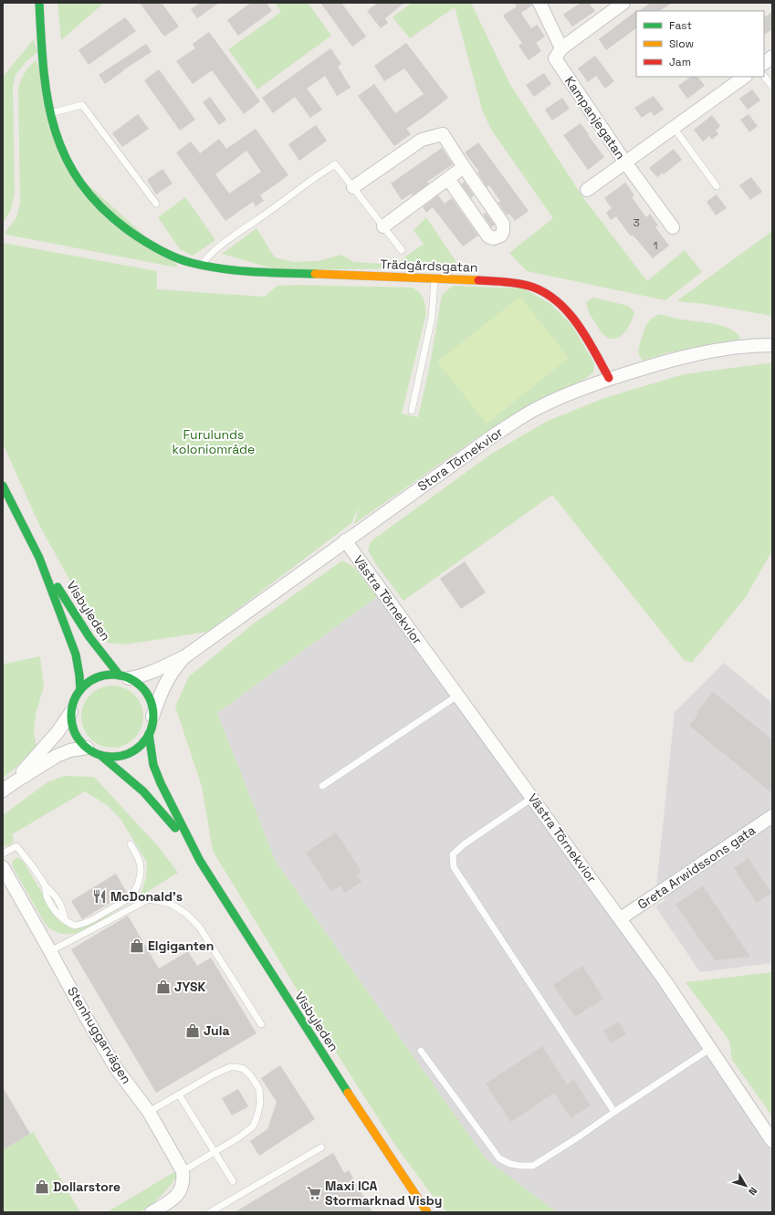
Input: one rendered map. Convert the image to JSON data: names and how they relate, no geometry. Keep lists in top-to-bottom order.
{
  "streets": {
    "main road": ["Trädgårdsgatan", "Visbyleden"],
    "street": [
      "Kampanjegatan",
      "Stora Törnekvior",
      "Västra Törnekvior",
      "Greta Arwidssons gata",
      "Stenhuggarvägen"
    ]
  },
  "crossings": [
    ["Trädgårdsgatan", "Stora Törnekvior"],
    ["Stora Törnekvior", "Västra Törnekvior"],
    ["Västra Törnekvior", "Greta Arwidssons gata"]
  ],
  "parks": ["Furulunds koloniområde"],
  "places": {
    "restaurant": ["McDonald's"],
    "shop": [
      "Elgiganten",
      "JYSK",
      "Jula",
      "Dollarstore"
    ],
    "supermarket": ["Maxi ICA Stormarknad Visby"]
  },
  "house_numbers": ["3", "1"],
  "legend": ["Fast", "Slow", "Jam"],
  "north": "bottom right"
}
